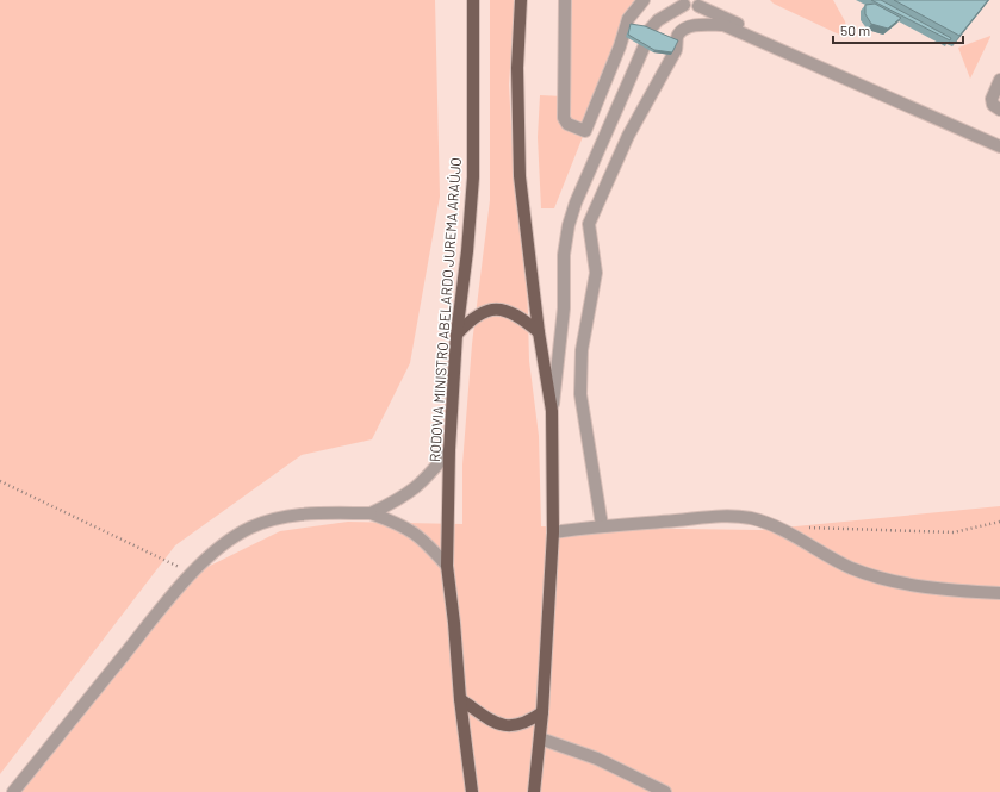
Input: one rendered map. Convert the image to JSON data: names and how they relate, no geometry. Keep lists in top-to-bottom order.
{
  "streets": {
    "main road": ["RODOVIA MINISTRO ABELARDO JUREMA ARAÚJO"]
  },
  "scale_bar": "50 m"
}
